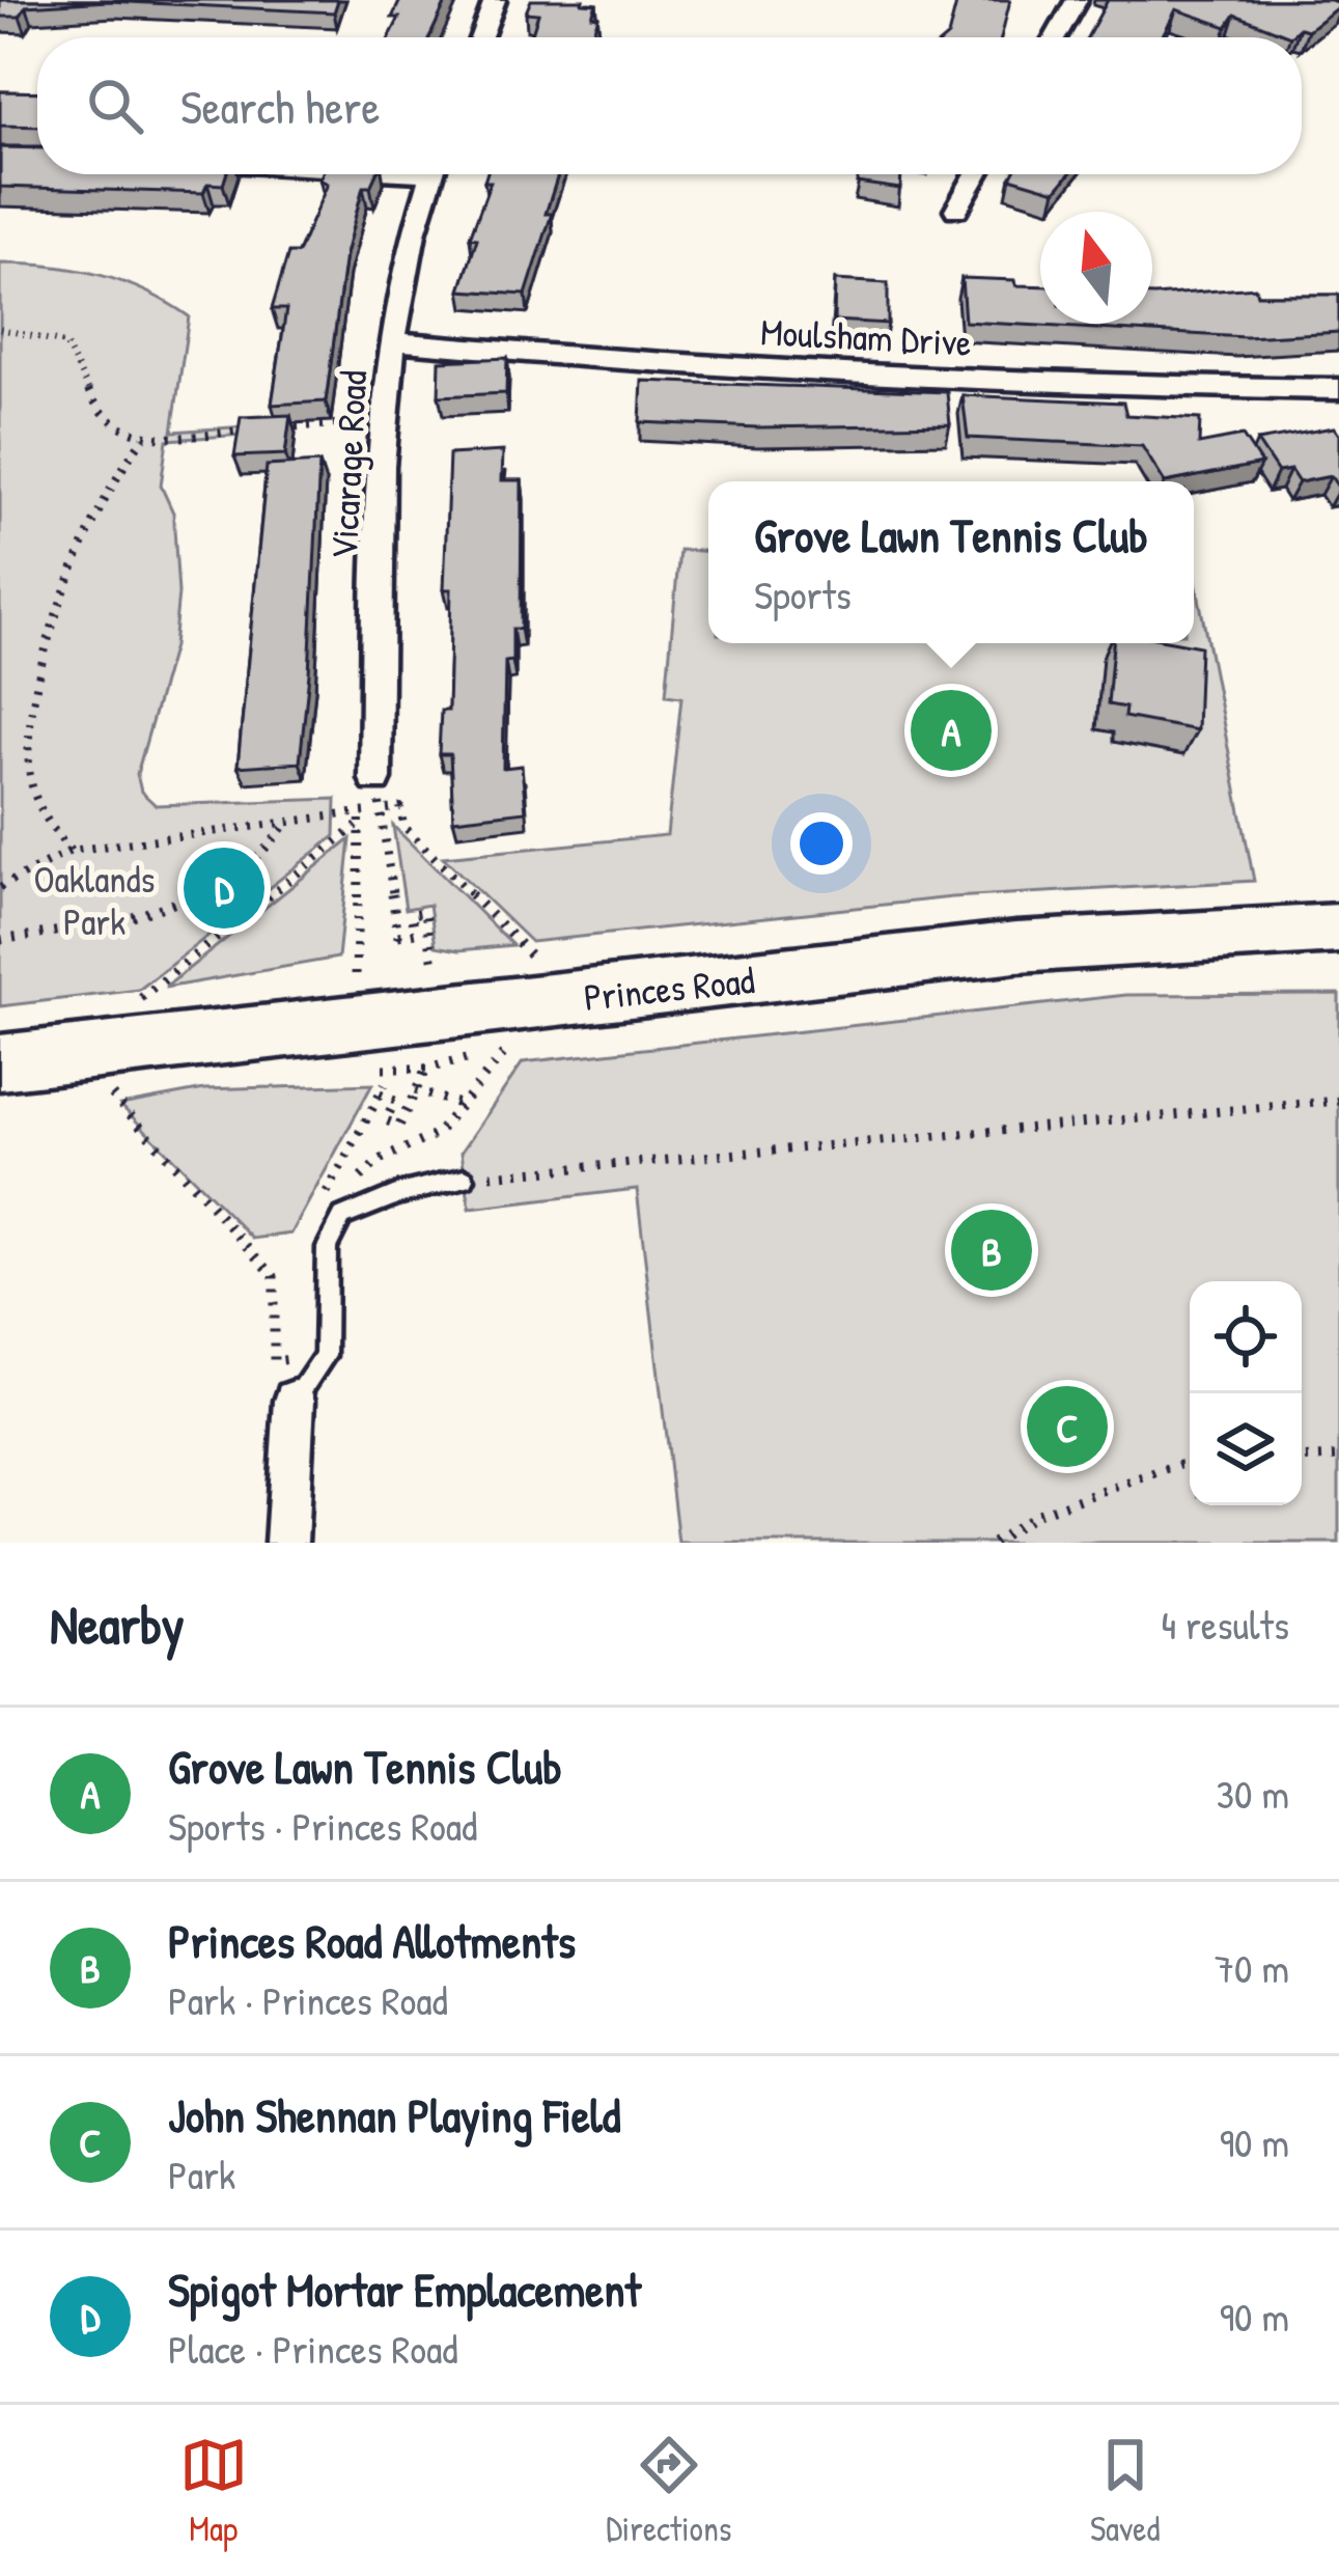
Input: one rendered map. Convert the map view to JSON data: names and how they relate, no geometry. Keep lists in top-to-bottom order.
{
  "streets": {
    "main road": ["Princes Road"],
    "street": ["Moulsham Drive", "Vicarage Road"]
  },
  "crossings": [
    ["Moulsham Drive", "Vicarage Road"]
  ],
  "parks": ["Oaklands Park"],
  "north": "top",
  "page": {
    "search": "Search here",
    "popup": ["Grove Lawn Tennis Club", "Sports"],
    "pins": [
      "A",
      "D",
      "B",
      "C"
    ],
    "heading": ["Nearby", "4 results"],
    "list": [
      {
        "mark": "A",
        "name": "Grove Lawn Tennis Club",
        "note": "Sports · Princes Road",
        "value": "30 m"
      },
      {
        "mark": "B",
        "name": "Princes Road Allotments",
        "note": "Park · Princes Road",
        "value": "70 m"
      },
      {
        "mark": "C",
        "name": "John Shennan Playing Field",
        "note": "Park",
        "value": "90 m"
      },
      {
        "mark": "D",
        "name": "Spigot Mortar Emplacement",
        "note": "Place · Princes Road",
        "value": "90 m"
      }
    ],
    "nav": ["Map", "Directions", "Saved"]
  }
}
